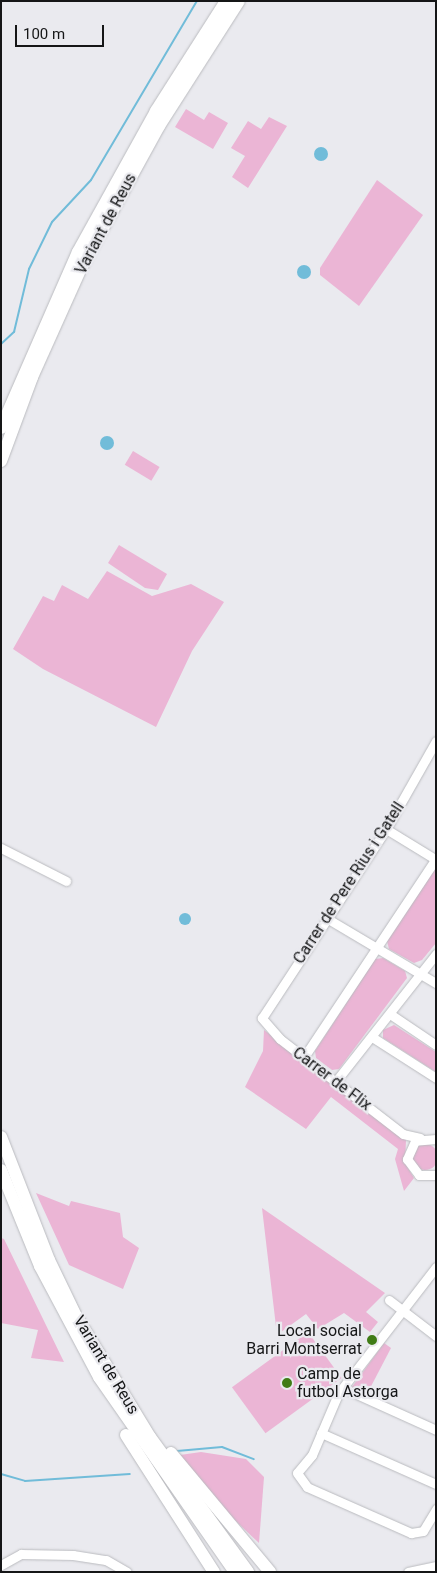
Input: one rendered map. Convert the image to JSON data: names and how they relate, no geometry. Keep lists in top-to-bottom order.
{
  "streets": {
    "highway": ["Variant de Reus"],
    "street": ["Carrer de Pere Rius i Gatell", "Carrer de Flix"]
  },
  "crossings": [
    ["Carrer de Pere Rius i Gatell", "Carrer de Flix"]
  ],
  "places": ["Local social Barri Montserrat", "Camp de futbol Astorga"],
  "scale_bar": "100 m"
}
